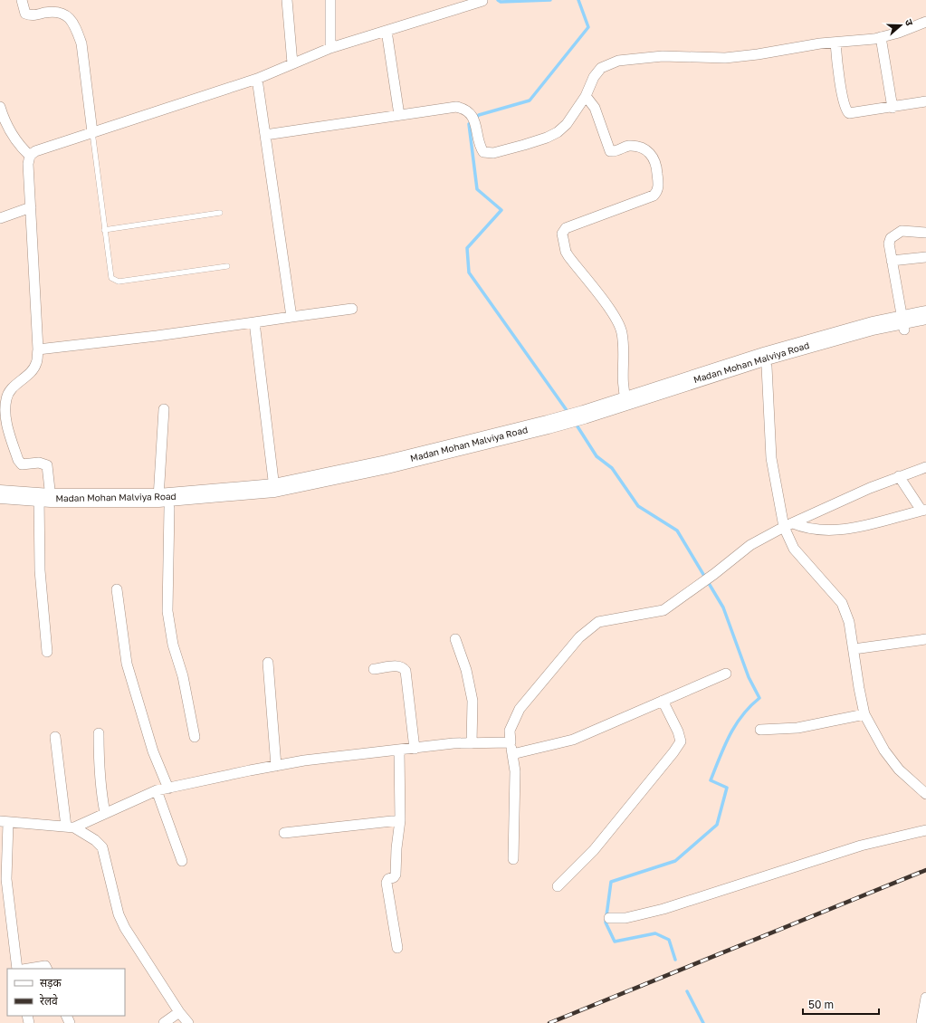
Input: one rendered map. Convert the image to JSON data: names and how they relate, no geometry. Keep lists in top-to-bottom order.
{
  "streets": {
    "highway": ["Madan Mohan Malviya Road"]
  },
  "legend": ["सड़क", "रेलवे"],
  "scale_bar": "50 m",
  "north": "right"
}
